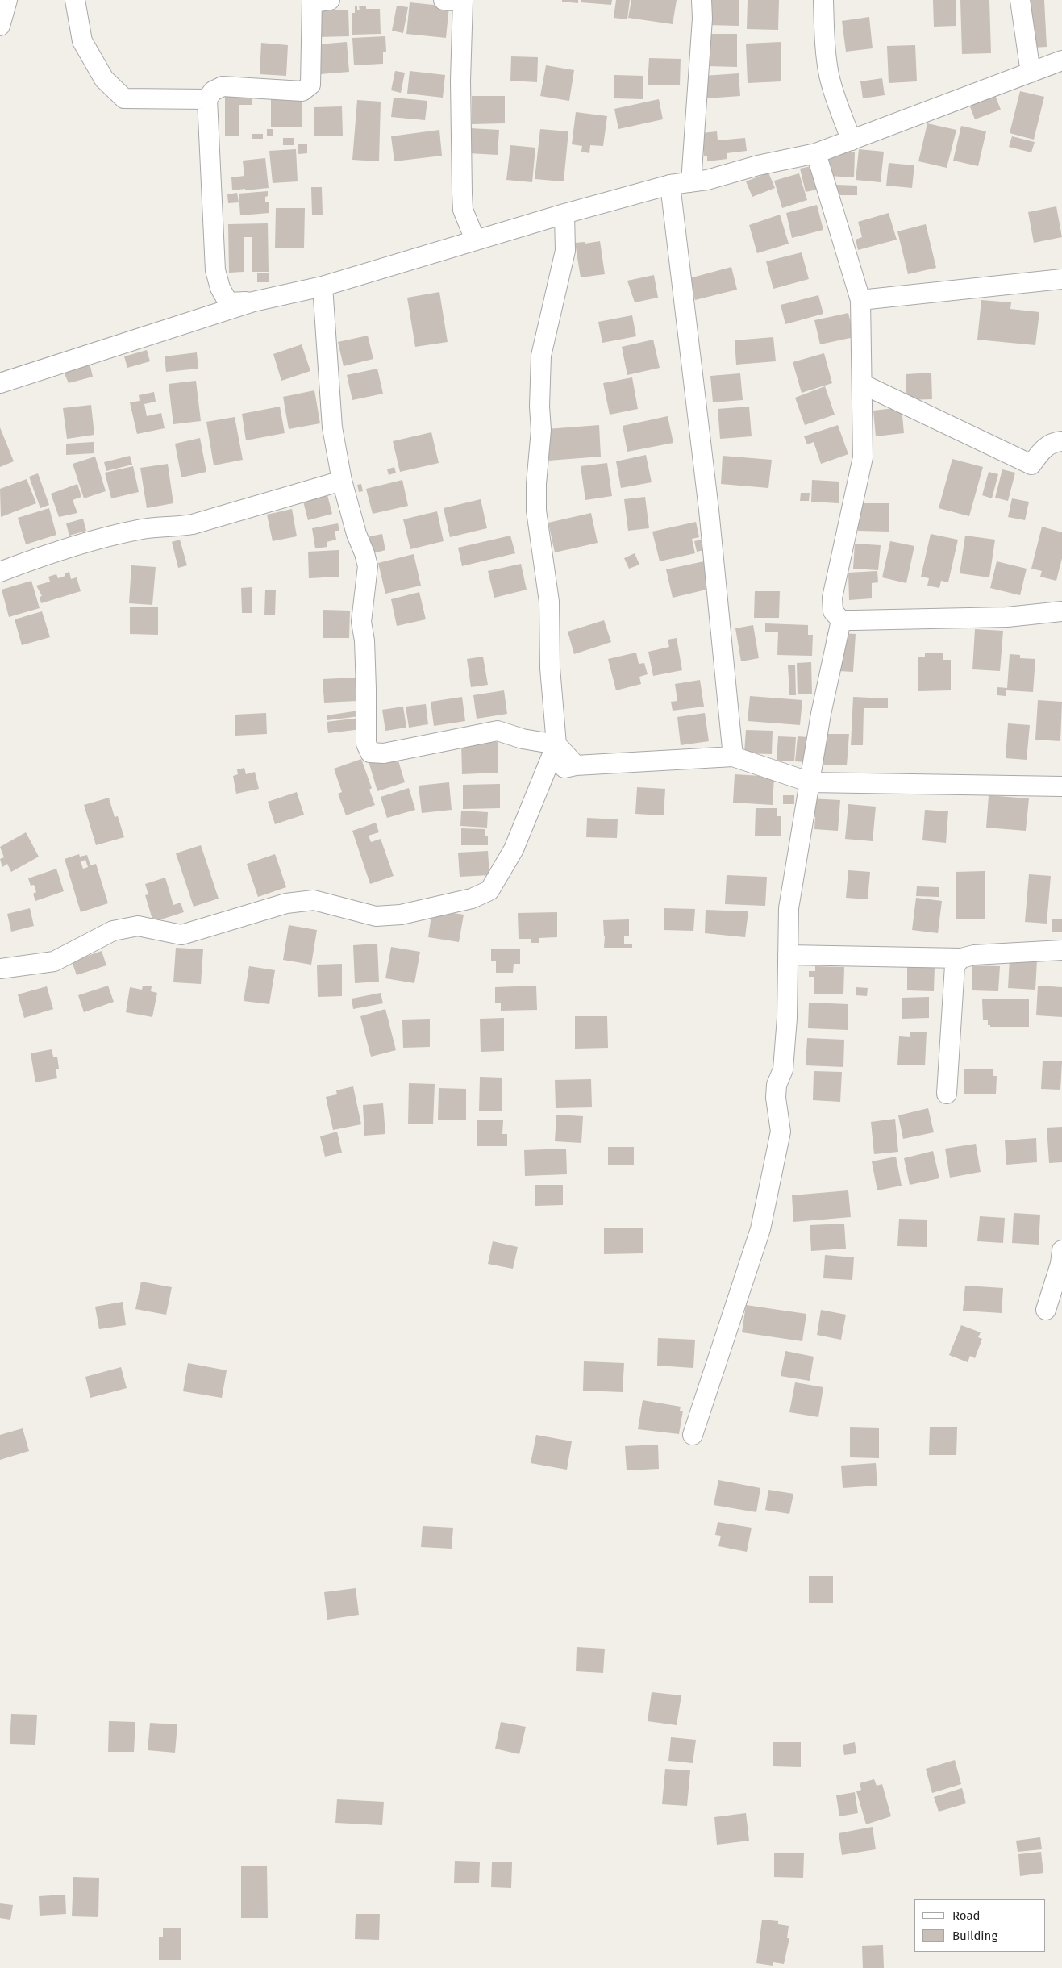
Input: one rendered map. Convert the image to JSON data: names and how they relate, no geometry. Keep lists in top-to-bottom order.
{
  "legend": ["Road", "Building"]
}
